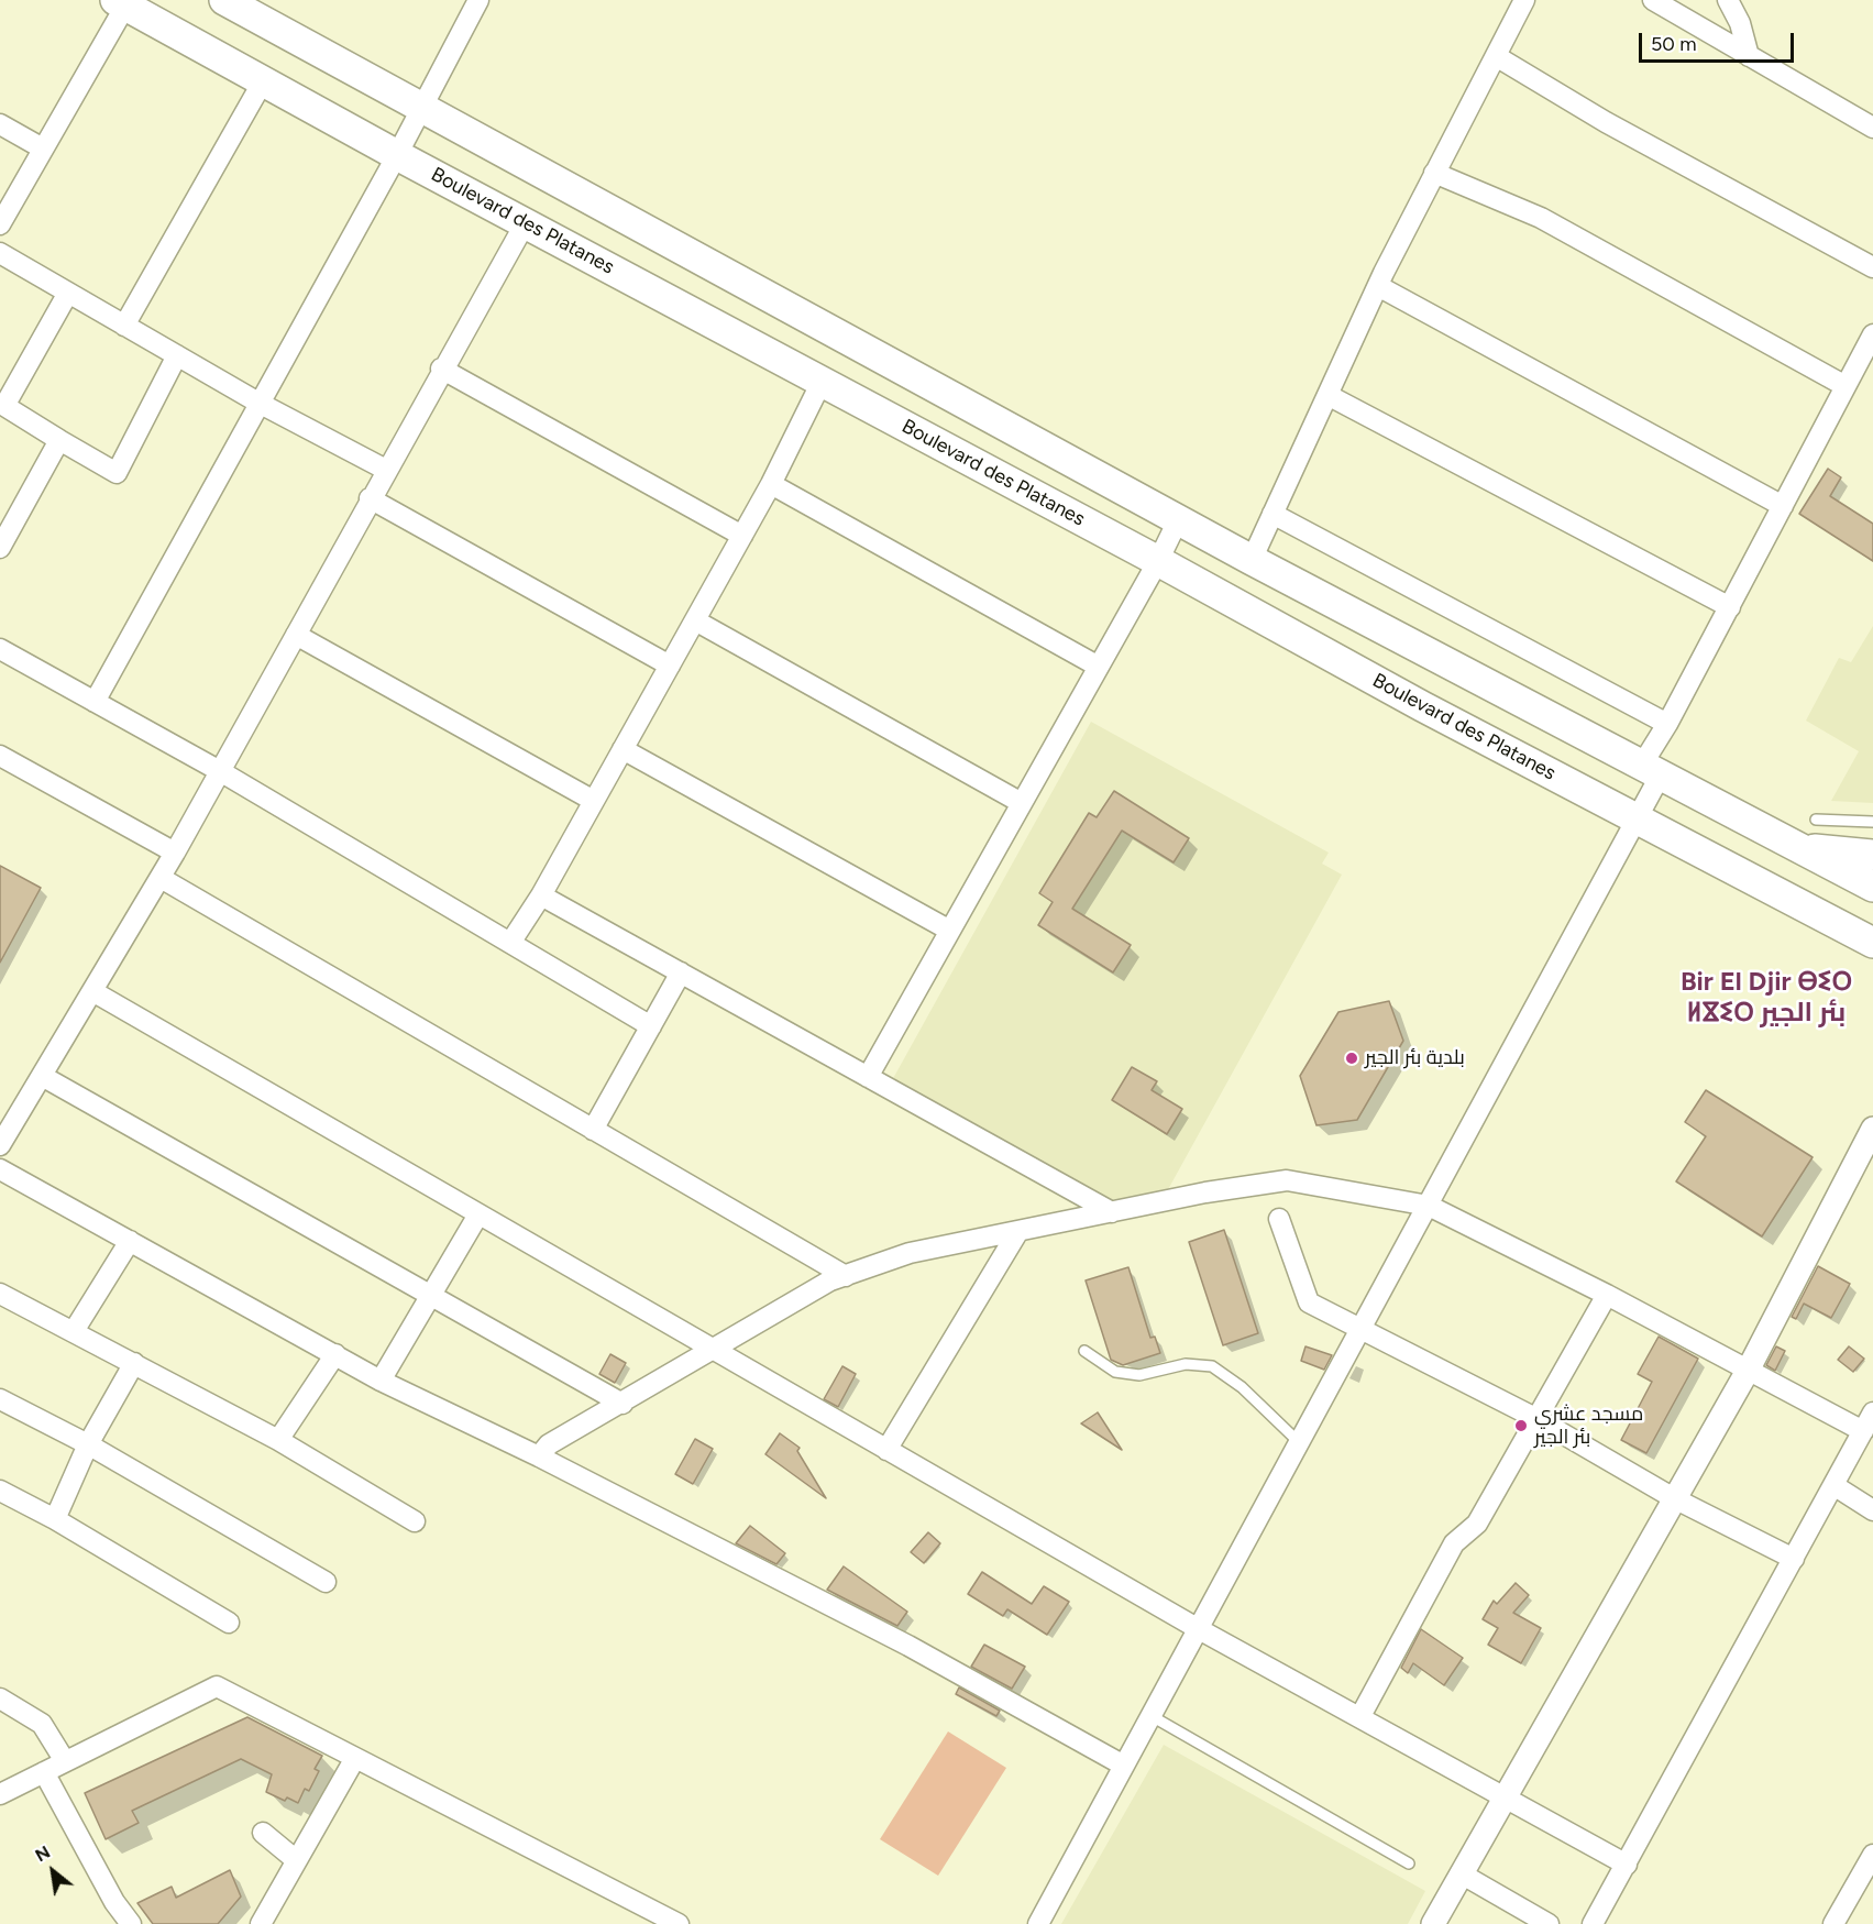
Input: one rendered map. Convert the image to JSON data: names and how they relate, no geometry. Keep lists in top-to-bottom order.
{
  "streets": {
    "main road": ["Boulevard des Platanes"]
  },
  "districts": ["Bir El Djir ⴱⵉⵔ ⵍⴵⵉⵔ بئر الجير"],
  "places": ["بلدية بئر الجير", "مسجد عشري بئر الجير"],
  "scale_bar": "50 m",
  "north": "top left"
}
